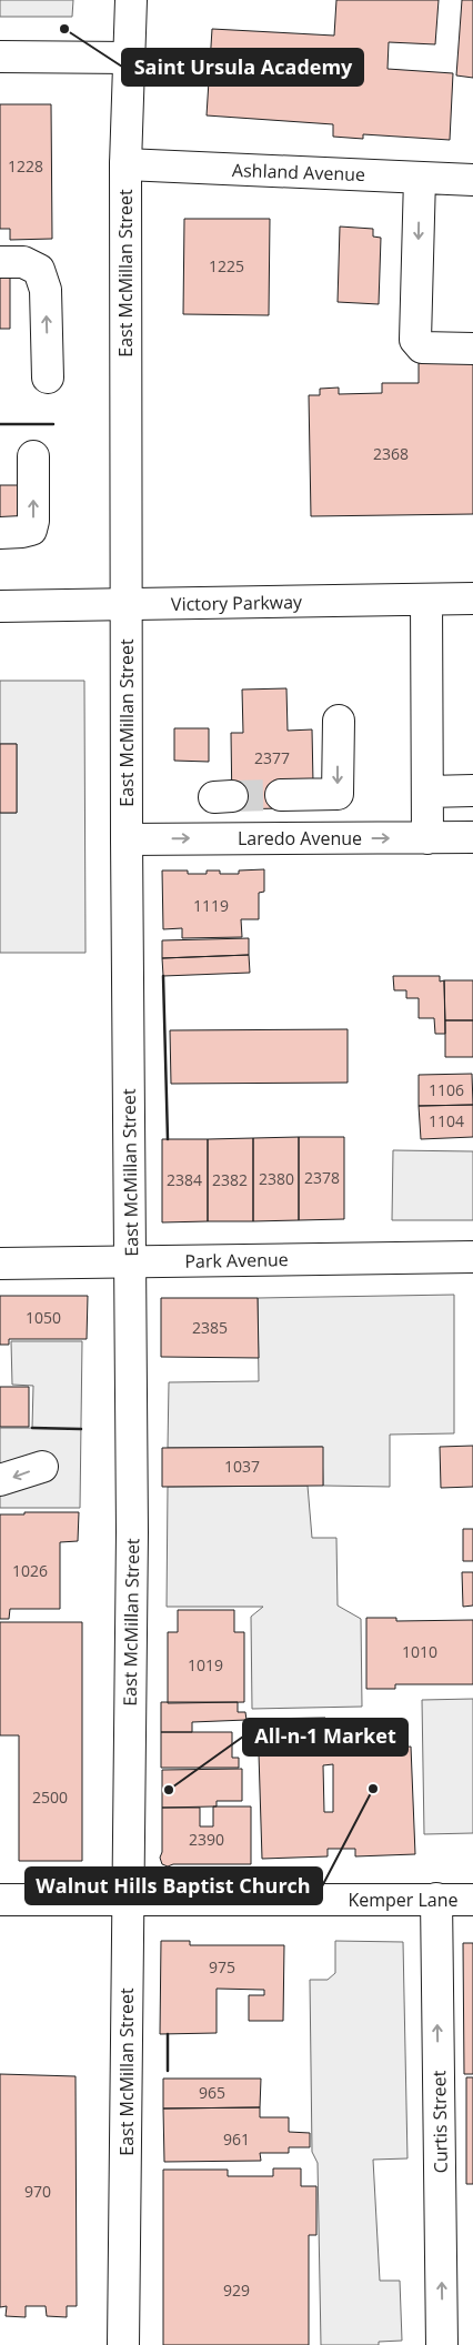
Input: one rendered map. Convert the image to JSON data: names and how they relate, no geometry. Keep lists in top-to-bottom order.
{
  "streets": {
    "street": [
      "Ashland Avenue",
      "East McMillan Street",
      "Victory Parkway",
      "Laredo Avenue",
      "Park Avenue",
      "Kemper Lane",
      "Curtis Street"
    ]
  },
  "crossings": [
    ["Ashland Avenue", "East McMillan Street"],
    ["East McMillan Street", "Victory Parkway"],
    ["East McMillan Street", "Laredo Avenue"],
    ["East McMillan Street", "Park Avenue"],
    ["East McMillan Street", "Kemper Lane"],
    ["Kemper Lane", "Curtis Street"]
  ],
  "one_way": ["Laredo Avenue", "Curtis Street"],
  "places": ["Saint Ursula Academy", "Walnut Hills Baptist Church", "All-n-1 Market"],
  "house_numbers": [
    "1228",
    "1225",
    "2368",
    "2377",
    "1119",
    "1106",
    "1104",
    "2378",
    "2380",
    "2384",
    "2382",
    "1050",
    "2385",
    "1037",
    "1026",
    "1010",
    "1019",
    "2500",
    "2390",
    "975",
    "965",
    "961",
    "970",
    "929"
  ]
}
